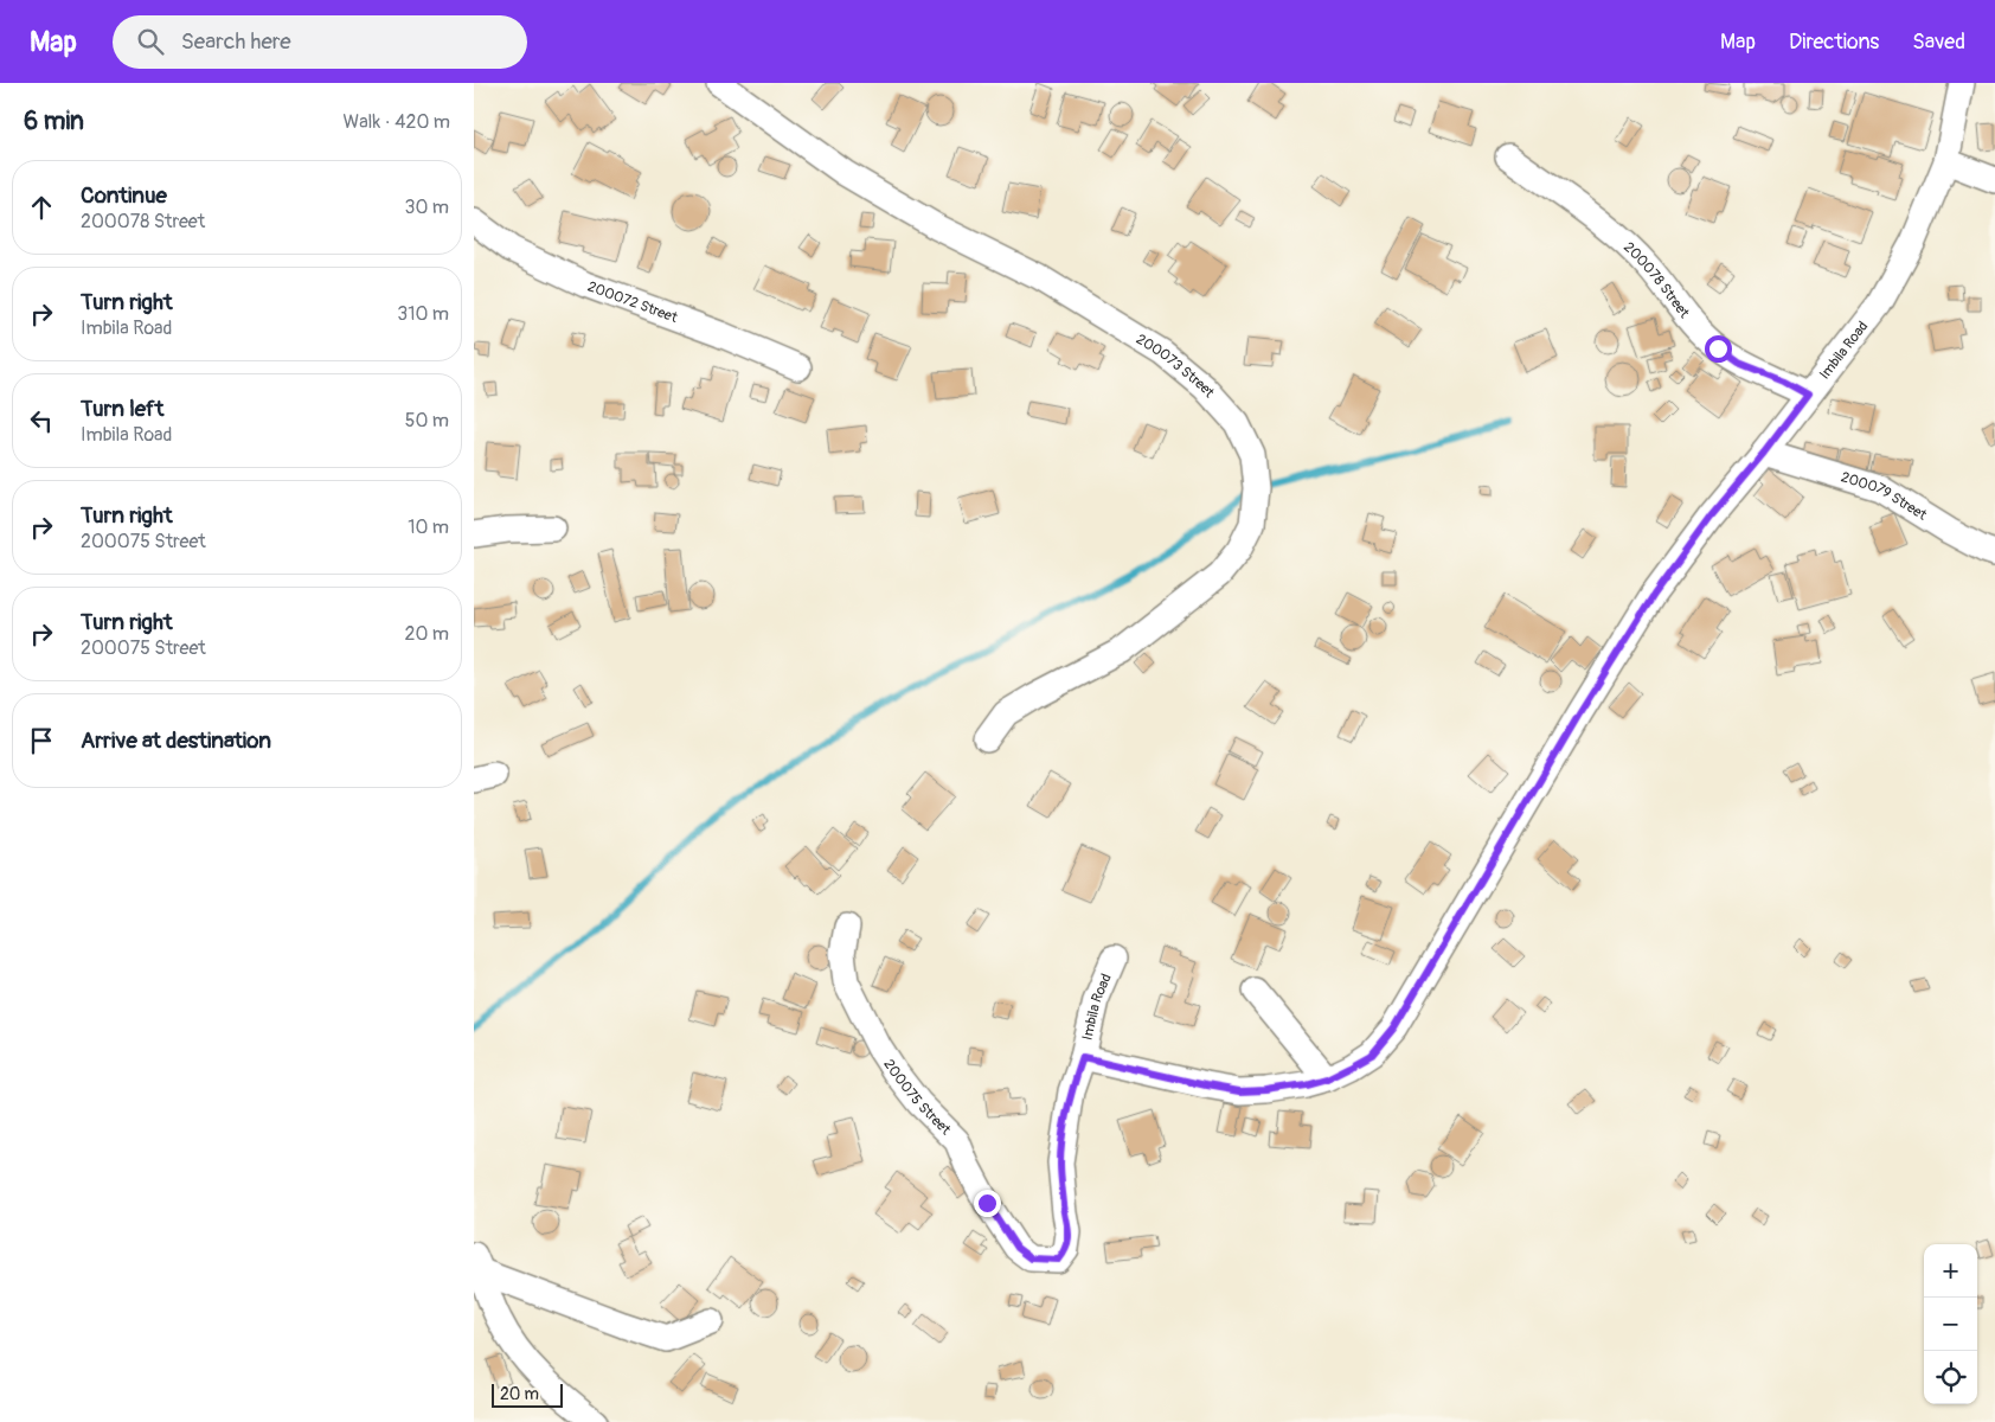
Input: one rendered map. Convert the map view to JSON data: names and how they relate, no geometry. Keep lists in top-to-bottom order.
{
  "streets": {
    "street": [
      "200078 Street",
      "200072 Street",
      "Imbila Road",
      "200073 Street",
      "200079 Street",
      "200075 Street"
    ]
  },
  "crossings": [
    ["200078 Street", "Imbila Road"],
    ["Imbila Road", "200079 Street"],
    ["Imbila Road", "200075 Street"]
  ],
  "scale_bar": "20 m",
  "page": {
    "header": "Map",
    "search": "Search here",
    "nav": ["Map", "Directions", "Saved"],
    "heading": ["6 min", "Walk · 420 m"],
    "list": [
      ["Continue", "200078 Street", "30 m"],
      ["Turn right", "Imbila Road", "310 m"],
      ["Turn left", "Imbila Road", "50 m"],
      ["Turn right", "200075 Street", "10 m"],
      ["Turn right", "200075 Street", "20 m"],
      "Arrive at destination"
    ],
    "map_buttons": ["+", "−"],
    "scale": "20 m"
  }
}
